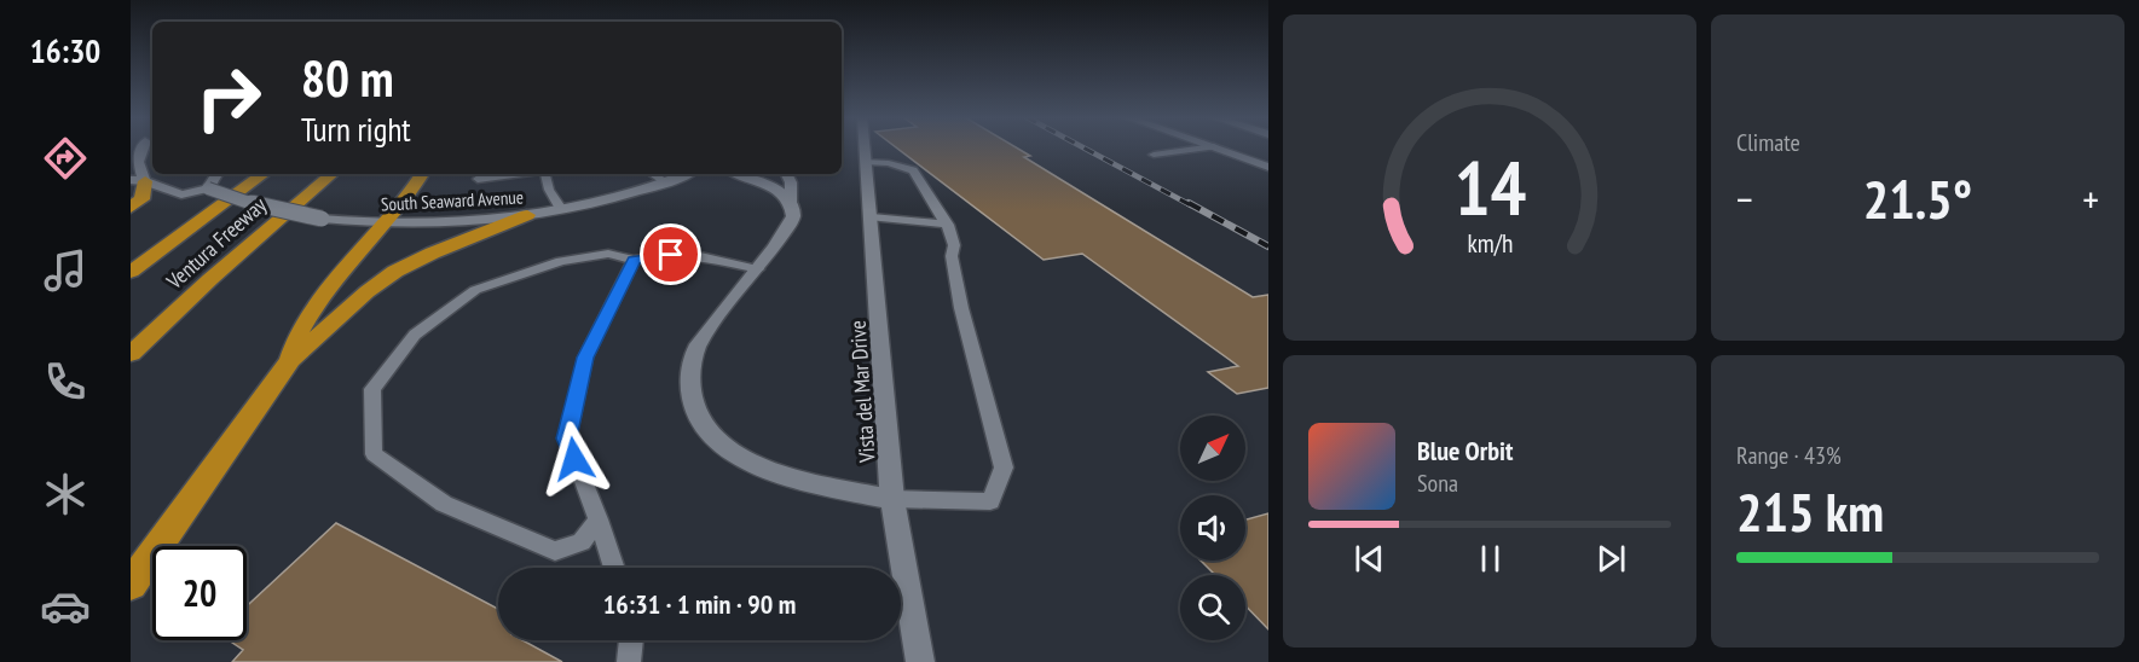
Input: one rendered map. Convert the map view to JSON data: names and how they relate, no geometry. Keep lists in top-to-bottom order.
{
  "streets": {
    "highway": ["Ventura Freeway"],
    "street": ["South Seaward Avenue", "Vista del Mar Drive"]
  },
  "north": "top right",
  "page": {
    "tabs": "16:30",
    "tile": [
      "Climate",
      ["Range · 43%", "215 km"]
    ],
    "turn": ["80 m", "Turn right"],
    "heat": ["−", "21.5°", "+"],
    "song": ["Blue Orbit", "Sona"],
    "limit": "20",
    "trip": "16:31 · 1 min · 90 m",
    "gauge": ["14", "km/h"]
  }
}
